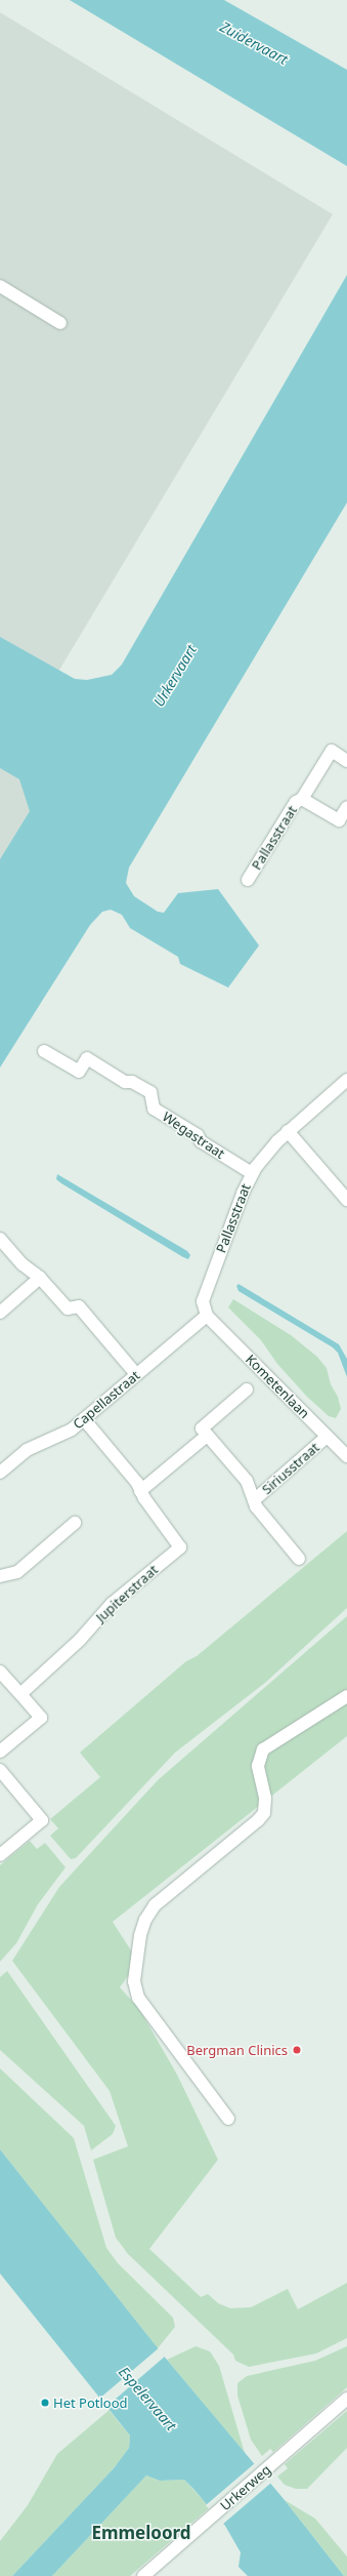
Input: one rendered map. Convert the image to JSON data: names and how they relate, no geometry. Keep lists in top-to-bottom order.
{
  "streets": {
    "street": [
      "Pallasstraat",
      "Wegastraat",
      "Kometenlaan",
      "Capellastraat",
      "Siriusstraat",
      "Jupiterstraat",
      "Urkerweg"
    ]
  },
  "crossings": [
    ["Pallasstraat", "Wegastraat"],
    ["Pallasstraat", "Kometenlaan"],
    ["Pallasstraat", "Capellastraat"],
    ["Kometenlaan", "Capellastraat"],
    ["Kometenlaan", "Siriusstraat"],
    ["Capellastraat", "Jupiterstraat"]
  ],
  "districts": ["Emmeloord"],
  "water": ["Zuidervaart", "Urkervaart", "Espelervaart"],
  "places": ["Bergman Clinics", "Het Potlood"]
}
